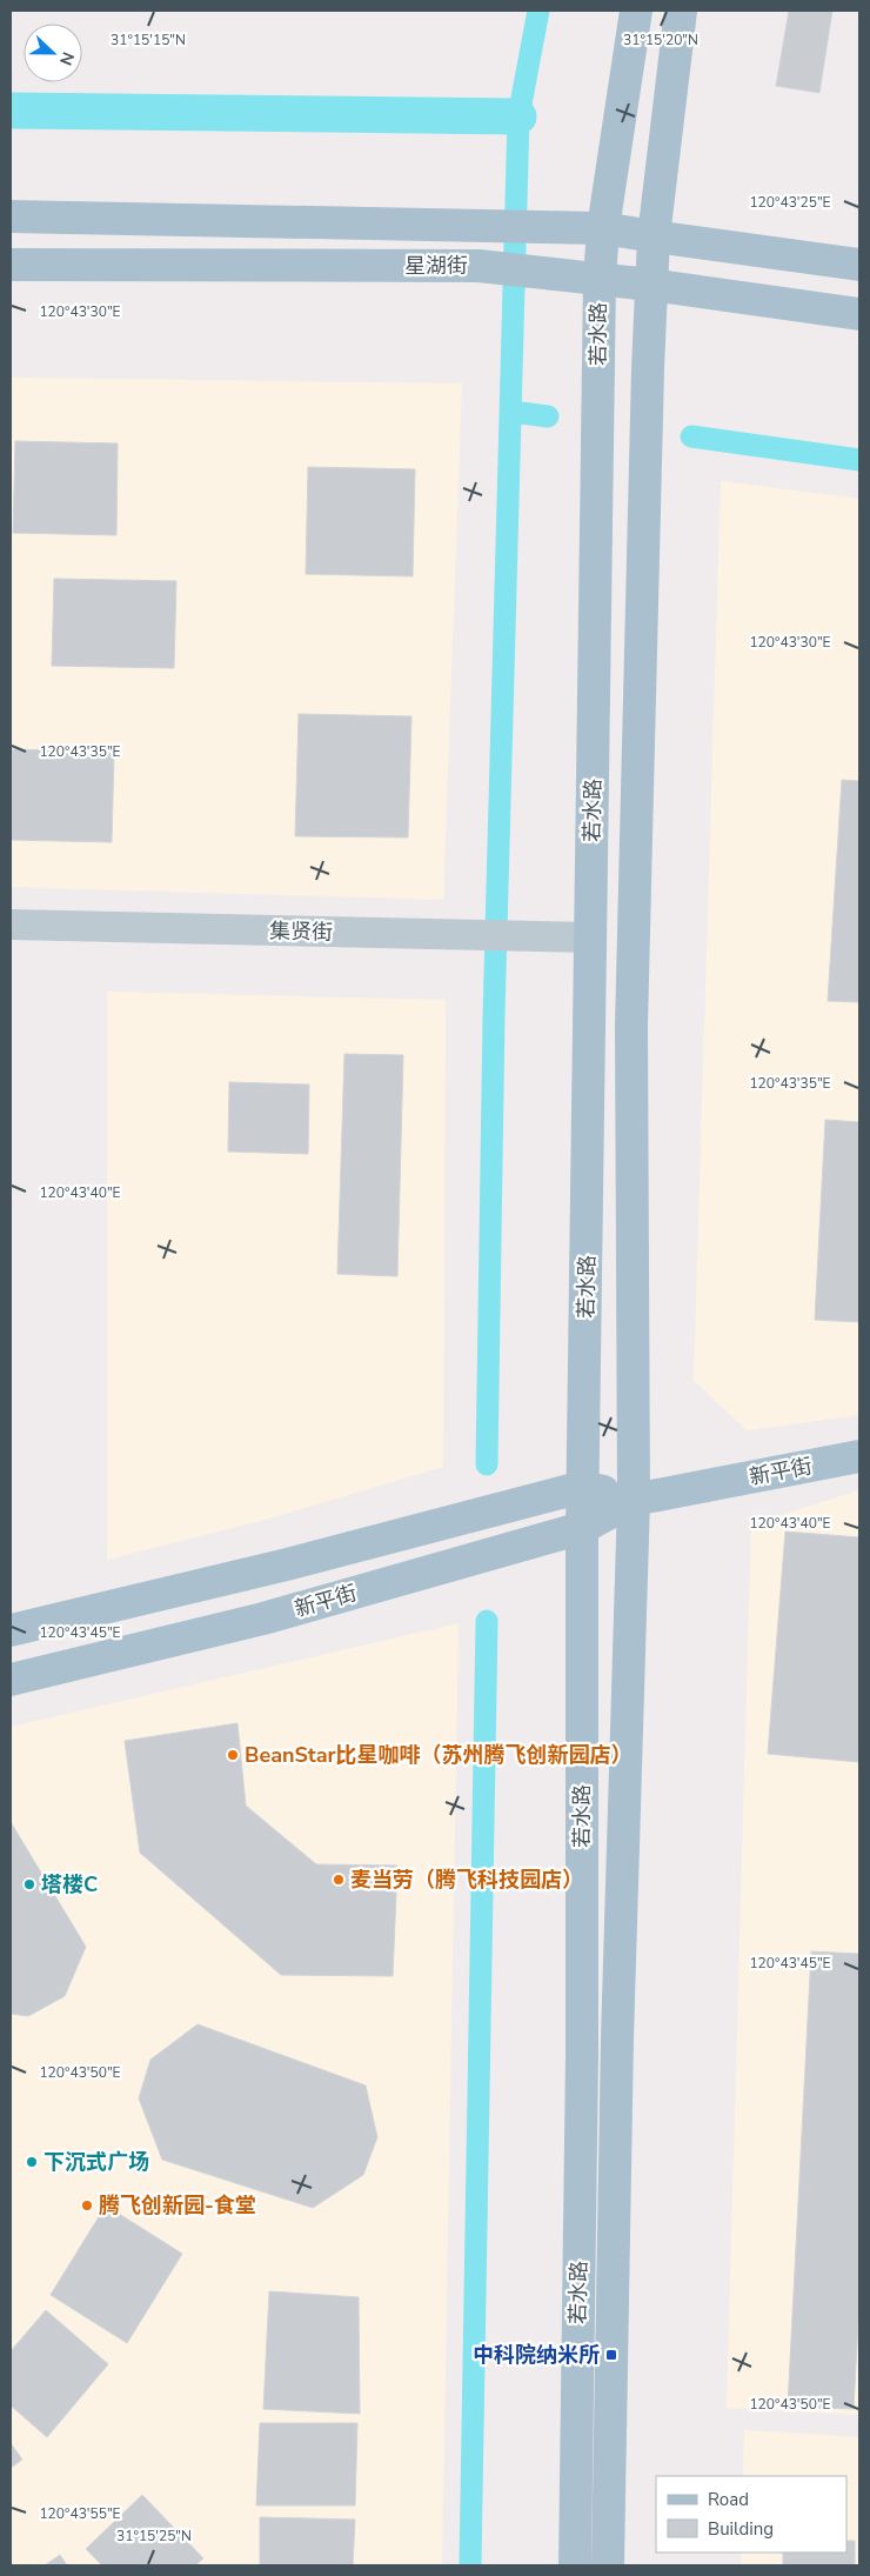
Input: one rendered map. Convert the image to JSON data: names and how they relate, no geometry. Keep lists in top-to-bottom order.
{
  "streets": {
    "main road": ["星湖街", "若水路", "新平街"],
    "street": ["集贤街"]
  },
  "crossings": [
    ["星湖街", "若水路"],
    ["若水路", "集贤街"],
    ["若水路", "新平街"]
  ],
  "places": {
    "other": [
      "BeanStar比星咖啡（苏州腾飞创新园店）",
      "麦当劳（腾飞科技园店）",
      "塔楼C",
      "下沉式广场",
      "腾飞创新园-食堂"
    ],
    "transit": ["中科院纳米所"]
  },
  "legend": ["Road", "Building"],
  "north": "right",
  "coordinates": [
    "31°15'15\"N",
    "31°15'20\"N",
    "120°43'25\"E",
    "120°43'30\"E",
    "120°43'35\"E",
    "120°43'40\"E",
    "120°43'45\"E",
    "120°43'50\"E",
    "120°43'55\"E",
    "31°15'25\"N"
  ]
}
